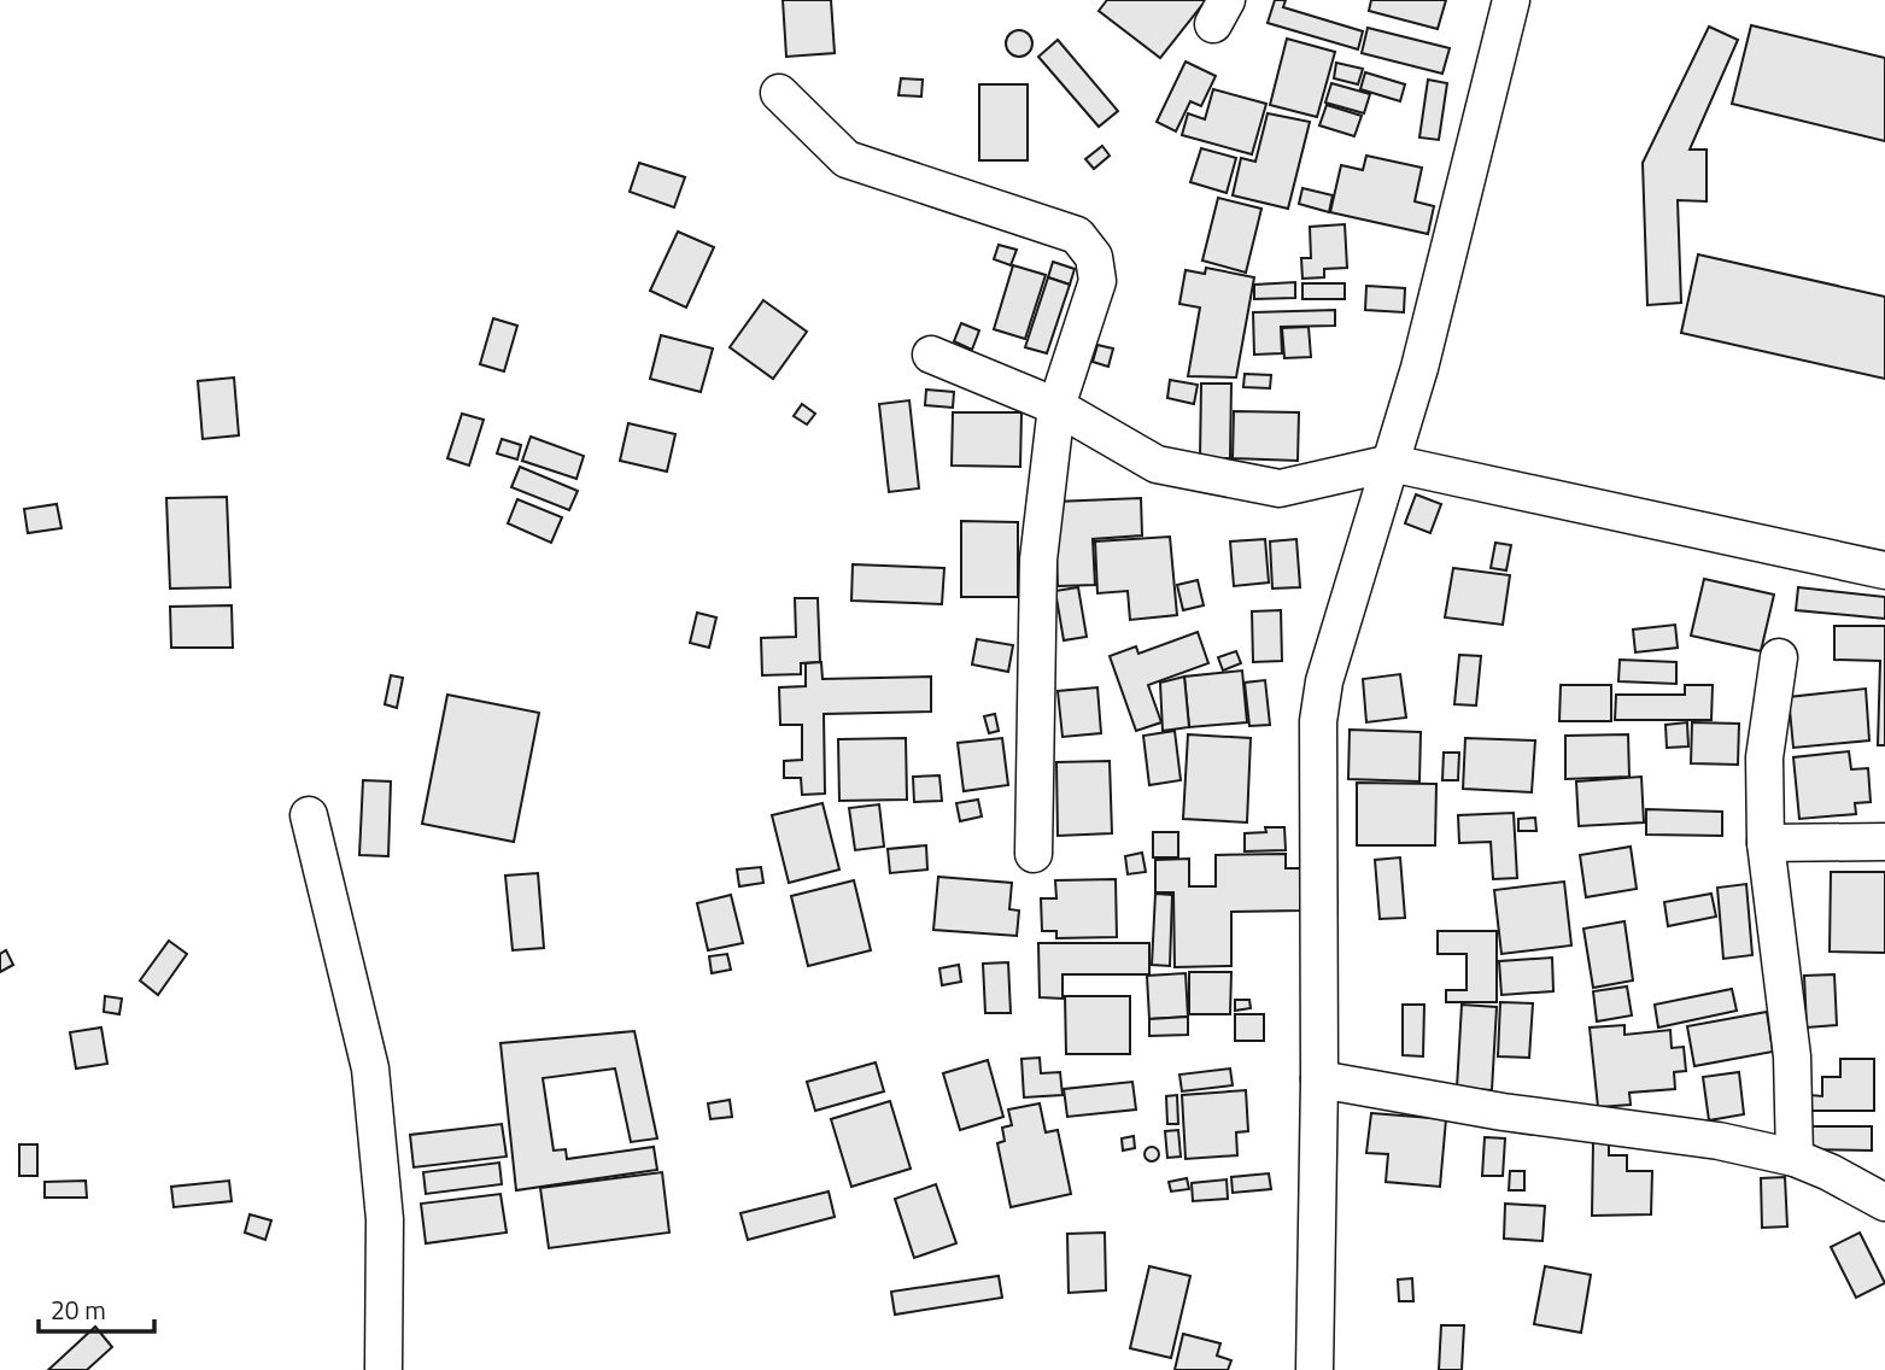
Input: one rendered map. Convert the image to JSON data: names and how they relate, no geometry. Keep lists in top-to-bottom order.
{
  "scale_bar": "20 m"
}
